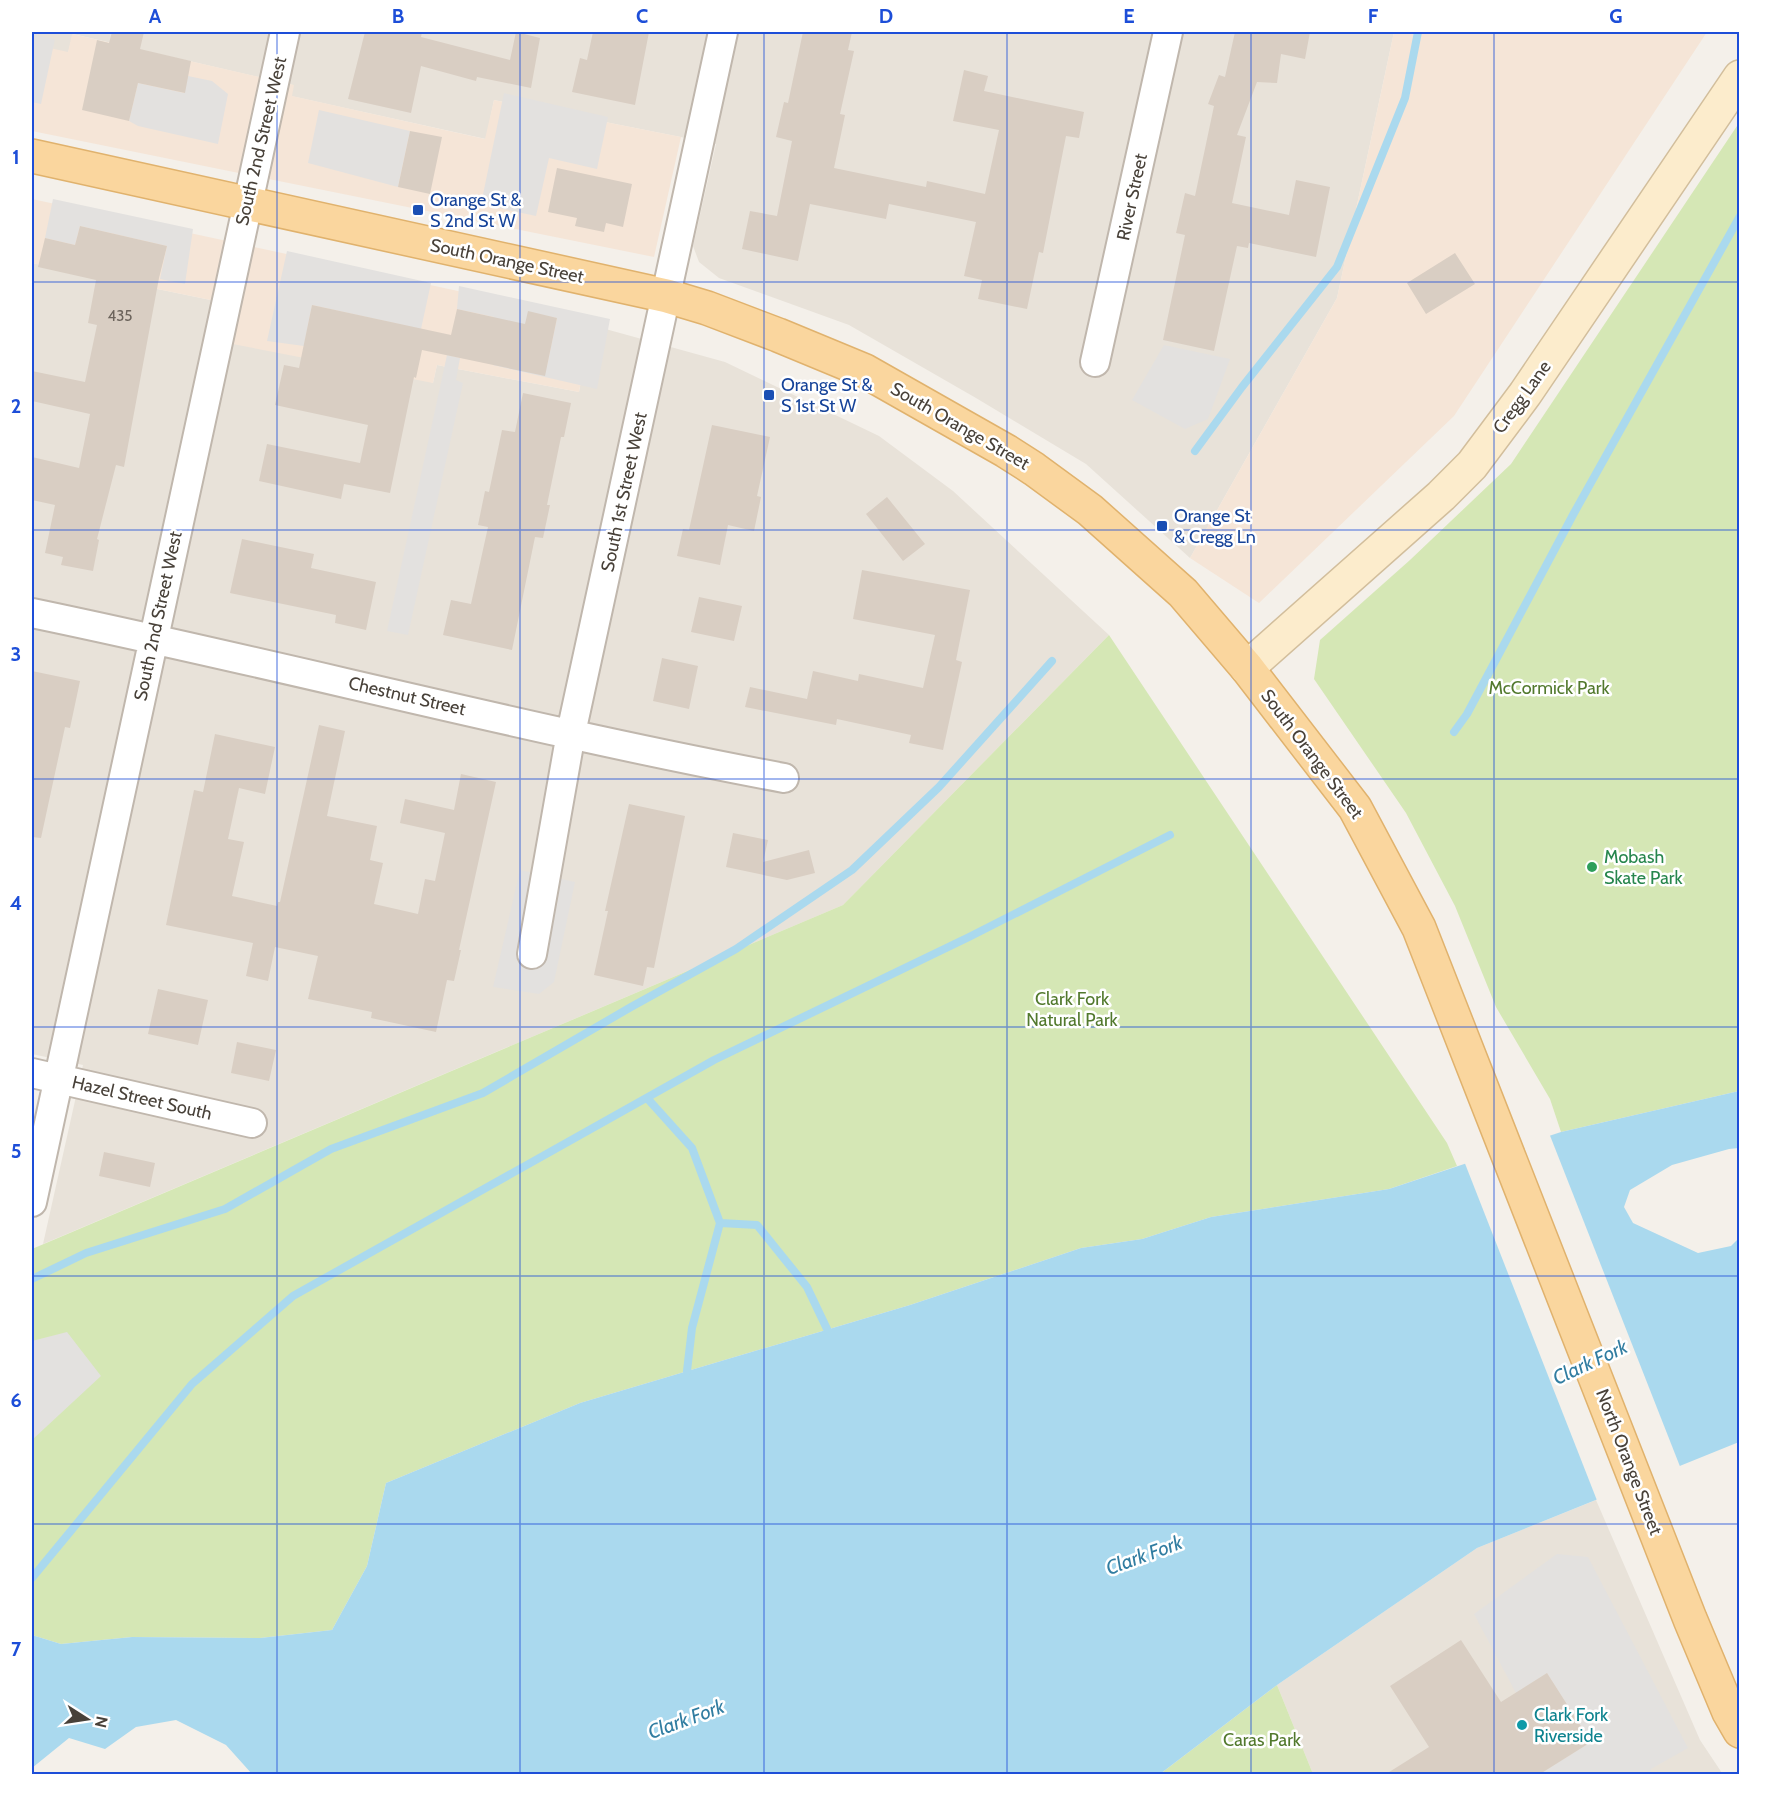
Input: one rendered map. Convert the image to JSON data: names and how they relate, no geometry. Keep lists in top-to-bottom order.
{
  "streets": {
    "main road": ["South Orange Street", "North Orange Street"],
    "street": [
      "South 2nd Street West",
      "River Street",
      "Cregg Lane",
      "South 1st Street West",
      "Chestnut Street",
      "Hazel Street South"
    ]
  },
  "crossings": [
    ["South 2nd Street West", "South Orange Street"],
    ["South 2nd Street West", "Chestnut Street"],
    ["South 2nd Street West", "Hazel Street South"],
    ["South Orange Street", "Cregg Lane"],
    ["South Orange Street", "South 1st Street West"],
    ["South Orange Street", "North Orange Street"],
    ["South 1st Street West", "Chestnut Street"]
  ],
  "water": ["Clark Fork"],
  "parks": ["McCormick Park", "Clark Fork Natural Park", "Caras Park"],
  "places": {
    "transit": ["Orange St & S 2nd St W", "Orange St & S 1st St W", "Orange St & Cregg Ln"],
    "other": ["Mobash Skate Park", "Clark Fork Riverside"]
  },
  "house_numbers": ["435"],
  "north": "right",
  "grid": {
    "columns": [
      "A",
      "B",
      "C",
      "D",
      "E",
      "F",
      "G"
    ],
    "rows": [
      "1",
      "2",
      "3",
      "4",
      "5",
      "6",
      "7"
    ]
  }
}
